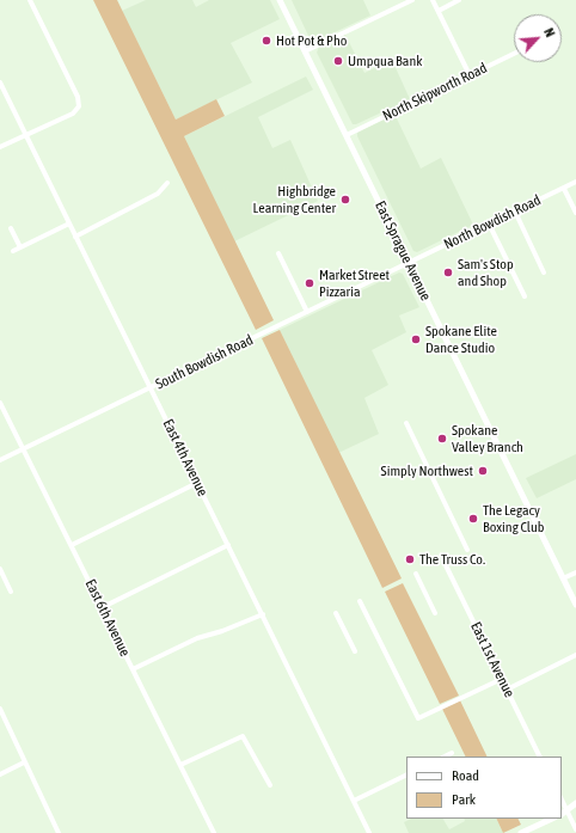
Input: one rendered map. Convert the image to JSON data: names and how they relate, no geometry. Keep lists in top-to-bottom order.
{
  "streets": {
    "main road": ["East Sprague Avenue"],
    "street": [
      "North Skipworth Road",
      "North Bowdish Road",
      "South Bowdish Road",
      "East 4th Avenue",
      "East 6th Avenue",
      "East 1st Avenue"
    ]
  },
  "crossings": [
    ["North Skipworth Road", "East Sprague Avenue"],
    ["North Bowdish Road", "East Sprague Avenue"],
    ["North Bowdish Road", "South Bowdish Road"],
    ["East Sprague Avenue", "South Bowdish Road"],
    ["South Bowdish Road", "East 4th Avenue"],
    ["South Bowdish Road", "East 6th Avenue"]
  ],
  "places": [
    "Hot Pot & Pho",
    "Umpqua Bank",
    "Highbridge Learning Center",
    "Sam's Stop and Shop",
    "Market Street Pizzaria",
    "Spokane Elite Dance Studio",
    "Spokane Valley Branch",
    "Simply Northwest",
    "The Legacy Boxing Club",
    "The Truss Co."
  ],
  "legend": ["Road", "Park"],
  "north": "top right"
}
